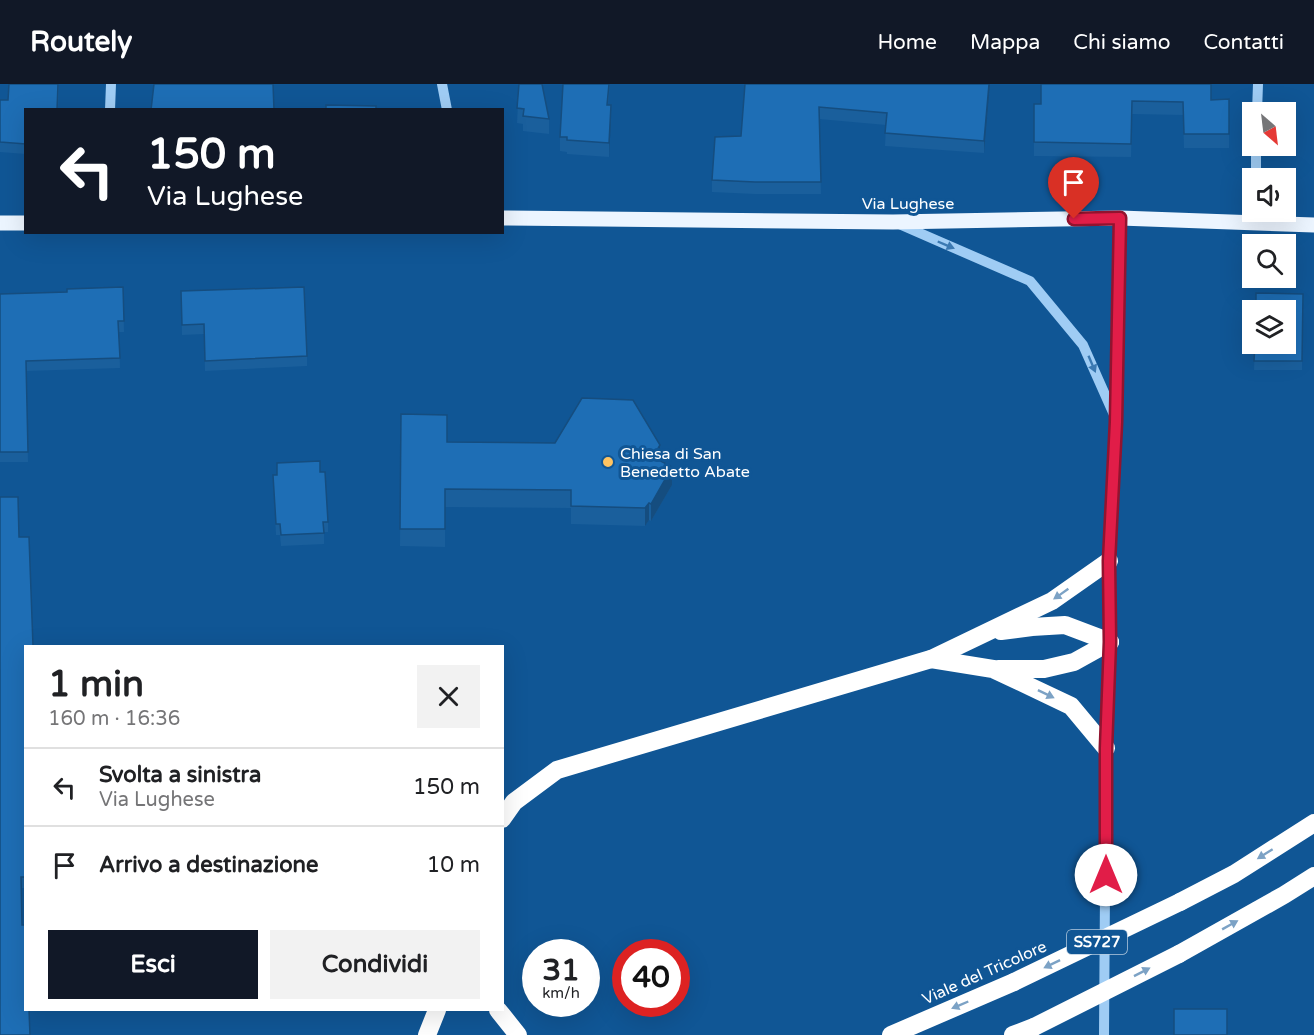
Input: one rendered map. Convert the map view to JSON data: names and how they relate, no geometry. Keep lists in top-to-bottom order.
{
  "streets": {
    "highway": ["SS727", "Viale del Tricolore"],
    "main road": ["Via Lughese"]
  },
  "places": ["Chiesa di San Benedetto Abate"],
  "north": "bottom right",
  "page": {
    "header": "Routely",
    "nav": [
      "Home",
      "Mappa",
      "Chi siamo",
      "Contatti"
    ],
    "turn": ["150 m", "Via Lughese"],
    "heading": ["1 min", "160 m · 16:36"],
    "list": [
      {
        "name": "Svolta a sinistra",
        "note": "Via Lughese",
        "value": "150 m"
      },
      {
        "name": "Arrivo a destinazione",
        "value": "10 m"
      }
    ],
    "buttons": ["Esci", "Condividi"],
    "speed": "31 km/h",
    "limit": "40"
  }
}
